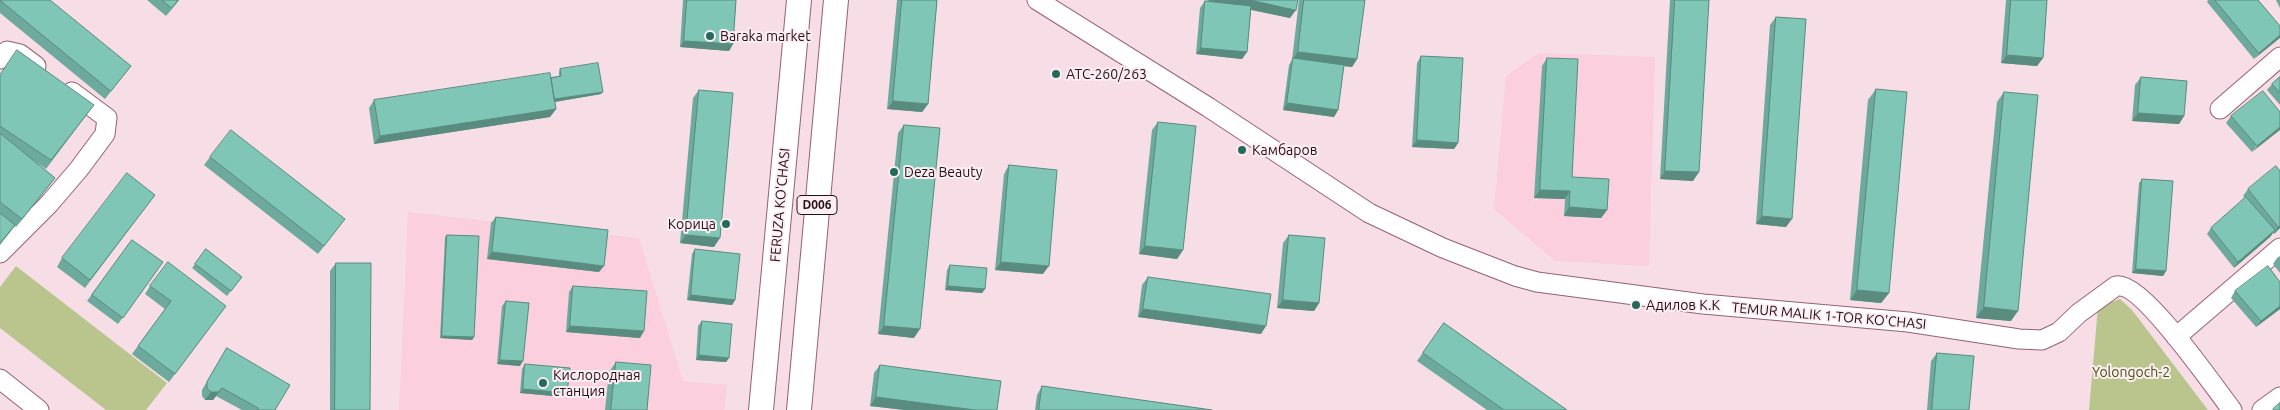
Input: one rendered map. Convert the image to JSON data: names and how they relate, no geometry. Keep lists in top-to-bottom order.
{
  "streets": {
    "main road": ["FERUZA KO'CHASI", "D006"],
    "street": ["TEMUR MALIK 1-TOR KO'CHASI"]
  },
  "parks": ["Yolongoch-2"],
  "places": [
    "Baraka market",
    "АТС-260/263",
    "Камбаров",
    "Deza Beauty",
    "Корица",
    "Адилов К.К",
    "Кислородная станция"
  ]
}
